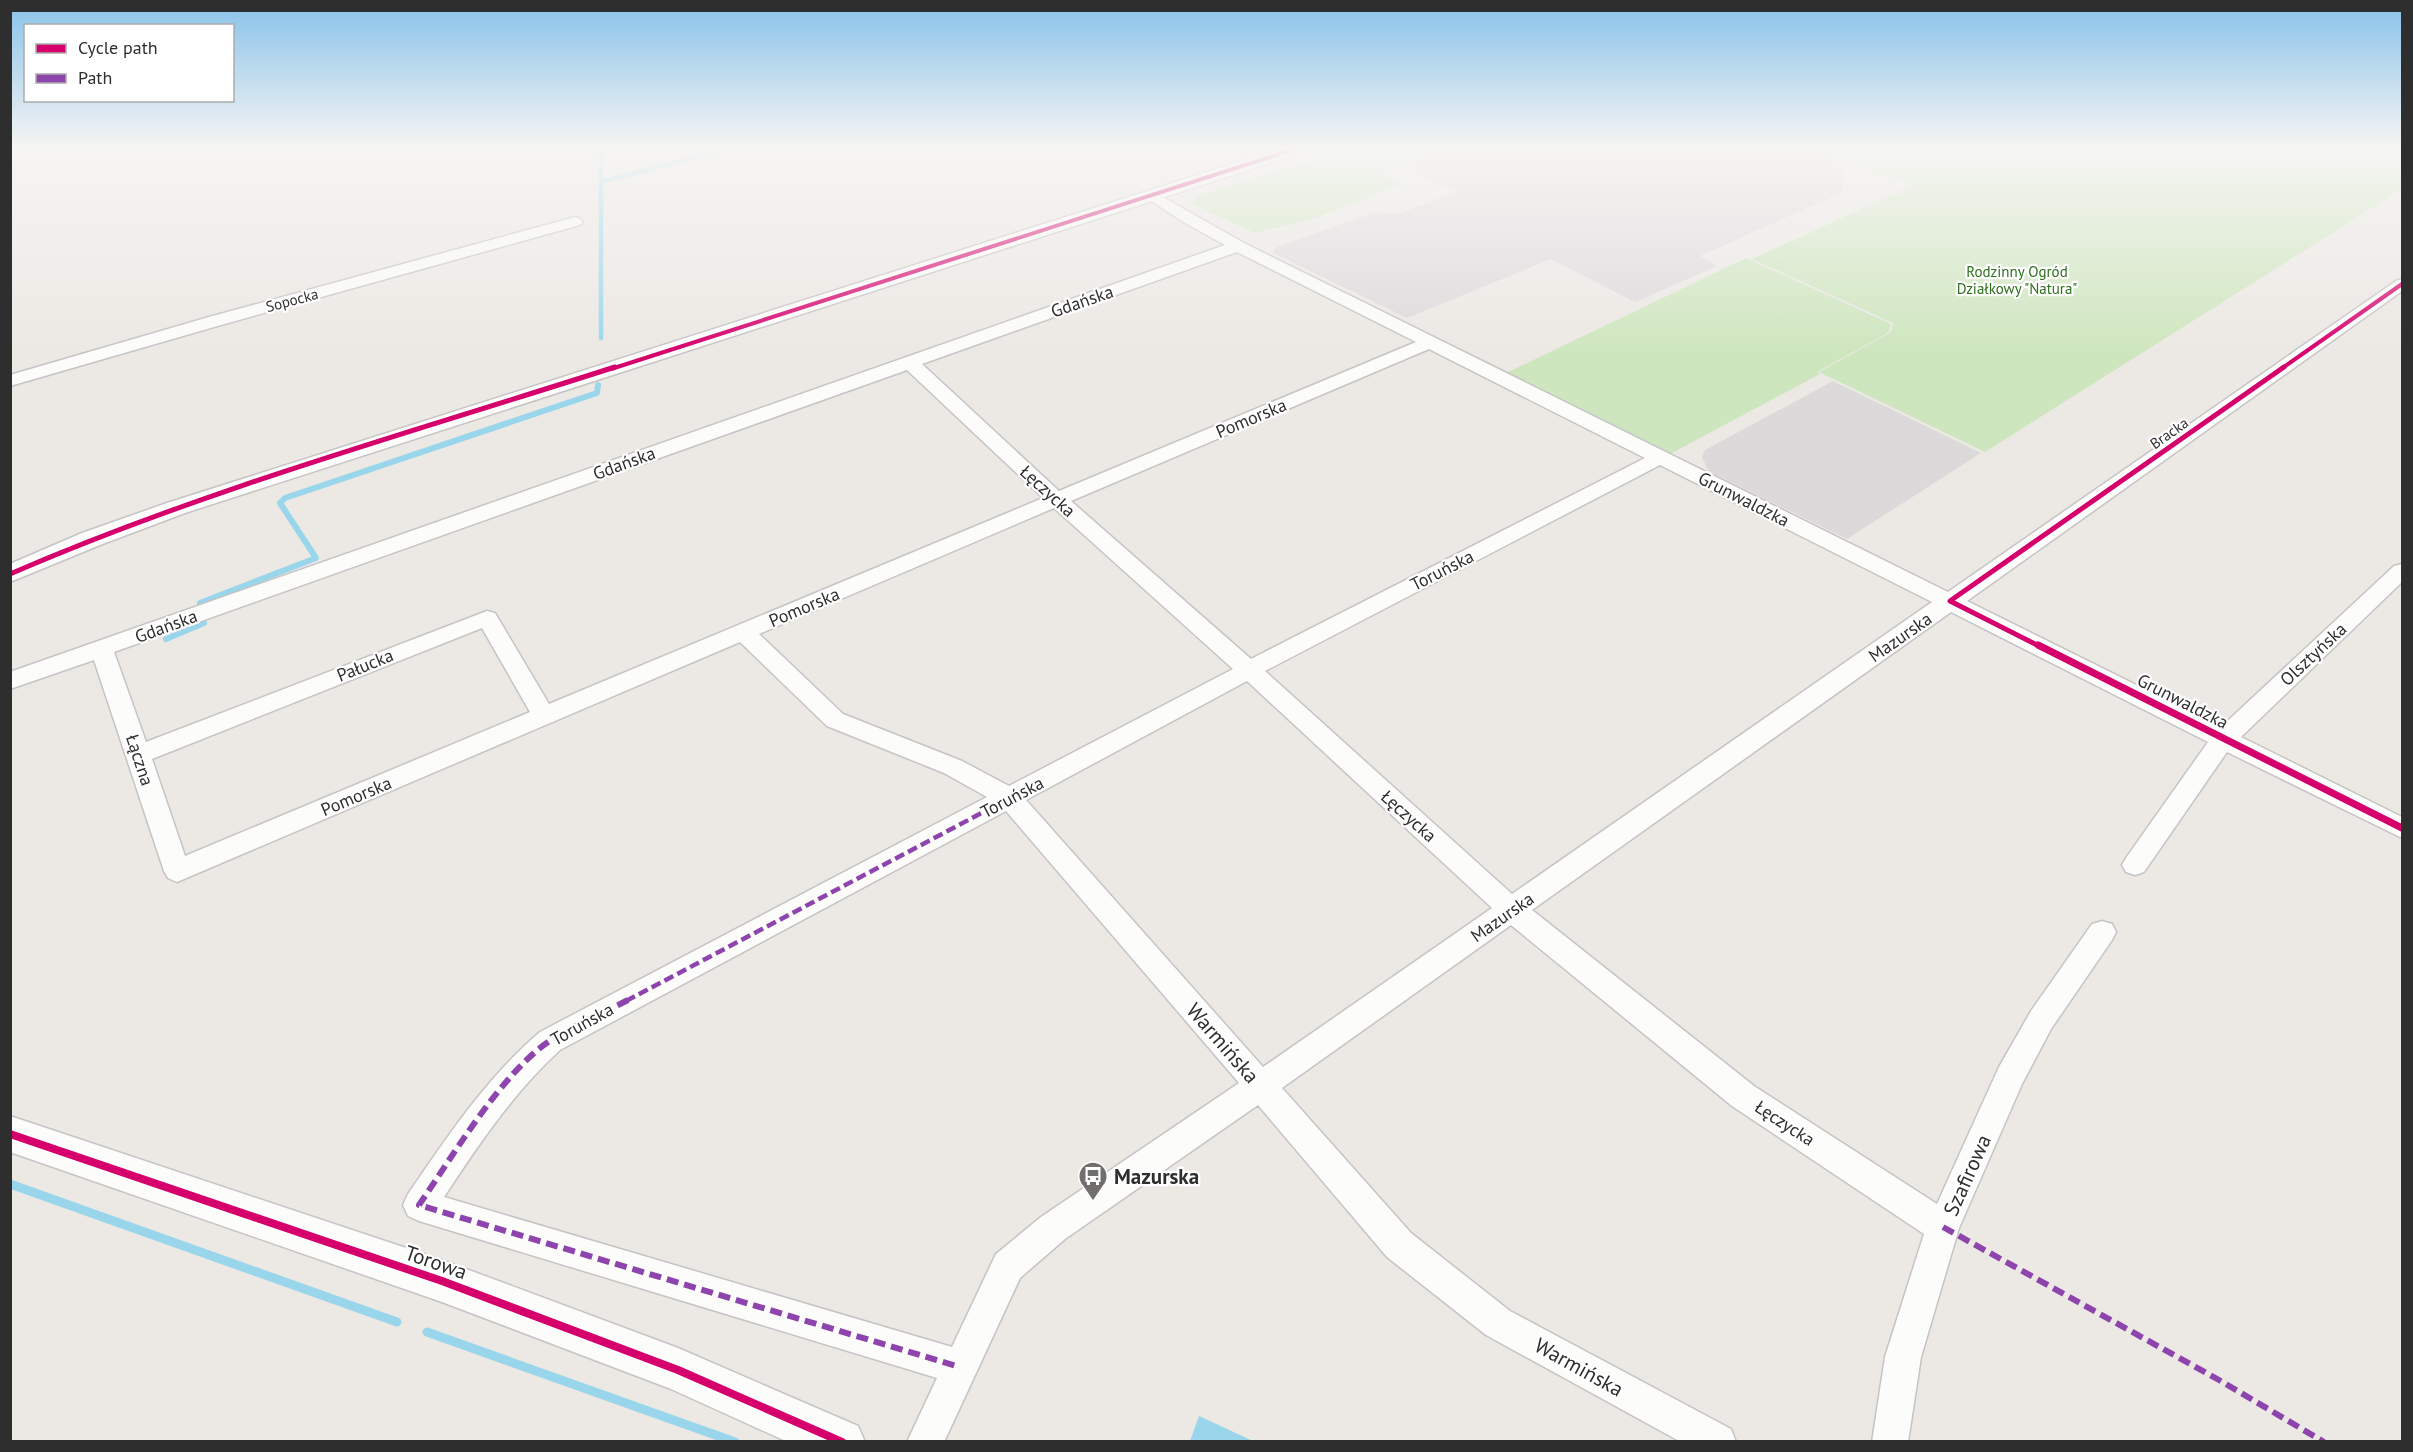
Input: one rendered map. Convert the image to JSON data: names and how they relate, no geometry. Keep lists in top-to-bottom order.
{
  "streets": {
    "street": [
      "Sopocka",
      "Gdańska",
      "Pomorska",
      "Bracka",
      "Łęczycka",
      "Grunwaldzka",
      "Toruńska",
      "Mazurska",
      "Olsztyńska",
      "Pałucka",
      "Łączna",
      "Warmińska",
      "Szafirowa",
      "Torowa"
    ]
  },
  "crossings": [
    ["Gdańska", "Łęczycka"],
    ["Gdańska", "Grunwaldzka"],
    ["Gdańska", "Łączna"],
    ["Pomorska", "Łęczycka"],
    ["Pomorska", "Grunwaldzka"],
    ["Pomorska", "Pałucka"],
    ["Pomorska", "Łączna"],
    ["Pomorska", "Warmińska"],
    ["Bracka", "Grunwaldzka"],
    ["Bracka", "Mazurska"],
    ["Łęczycka", "Toruńska"],
    ["Łęczycka", "Mazurska"],
    ["Łęczycka", "Szafirowa"],
    ["Grunwaldzka", "Toruńska"],
    ["Grunwaldzka", "Mazurska"],
    ["Grunwaldzka", "Olsztyńska"],
    ["Toruńska", "Mazurska"],
    ["Toruńska", "Warmińska"],
    ["Mazurska", "Warmińska"],
    ["Pałucka", "Łączna"]
  ],
  "parks": ["Rodzinny Ogród Działkowy \"Natura\""],
  "places": {
    "bus stop": ["Mazurska"]
  },
  "legend": ["Cycle path", "Path"]
}
